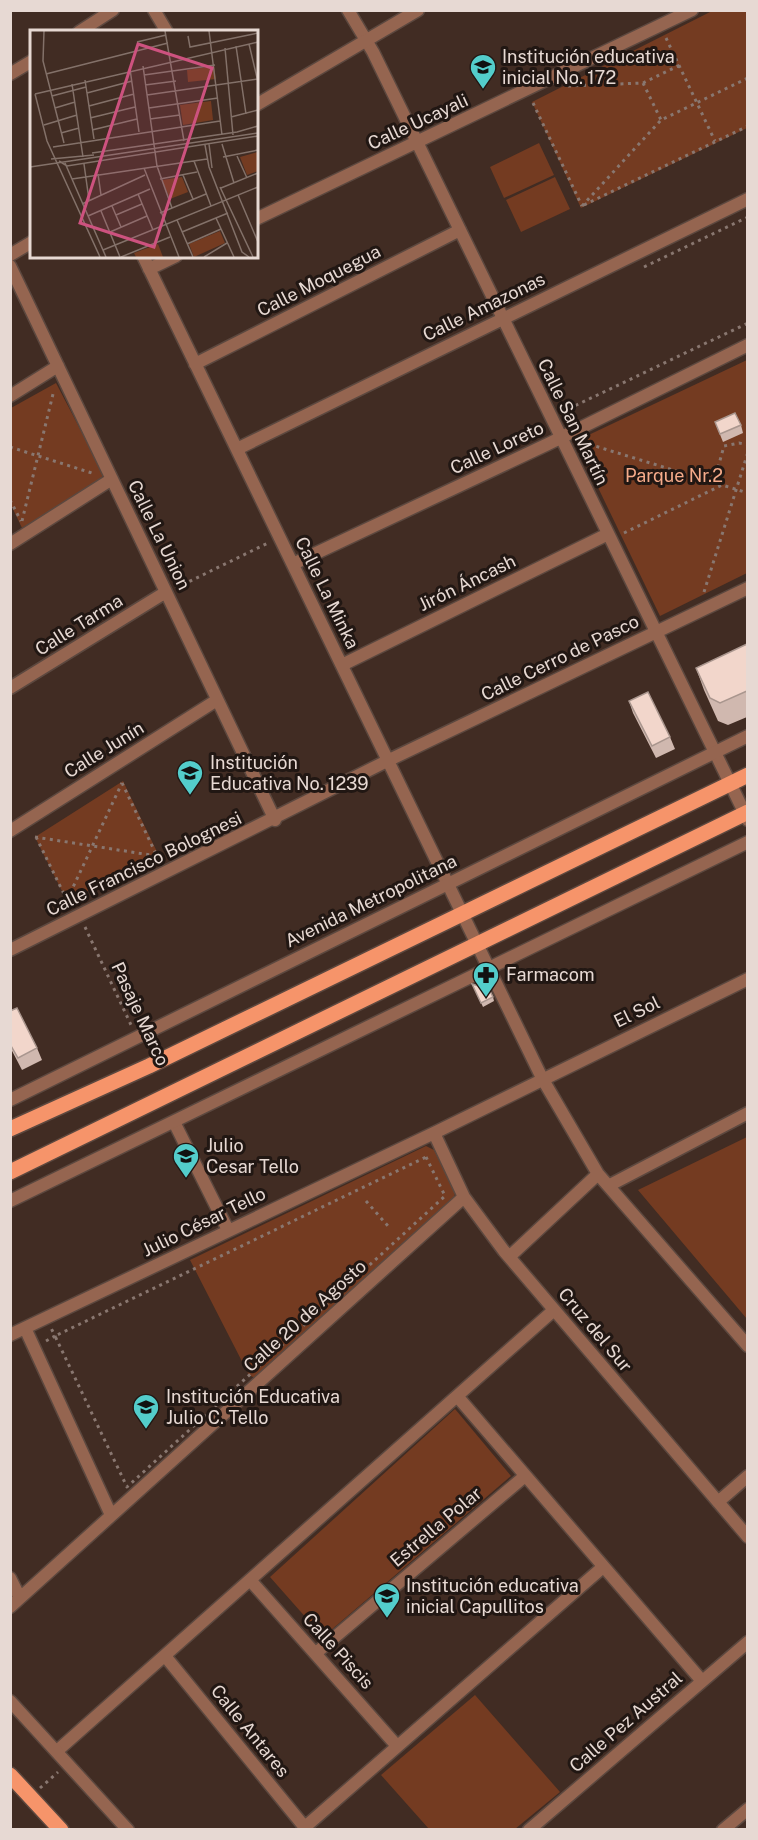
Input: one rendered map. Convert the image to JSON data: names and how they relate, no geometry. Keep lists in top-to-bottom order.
{
  "streets": {
    "street": [
      "Calle Ucayali",
      "Calle Moquegua",
      "Calle Amazonas",
      "Calle San Martín",
      "Calle Loreto",
      "Calle La Union",
      "Jirón Áncash",
      "Calle La Minka",
      "Calle Tarma",
      "Calle Cerro de Pasco",
      "Calle Junín",
      "Calle Francisco Bolognesi",
      "Avenida Metropolitana",
      "El Sol",
      "Julio César Tello",
      "Calle 20 de Agosto",
      "Cruz del Sur",
      "Estrella Polar",
      "Calle Piscis",
      "Calle Pez Austral",
      "Calle Antares"
    ],
    "path": ["Pasaje Marco"]
  },
  "crossings": [
    ["Calle Ucayali", "Calle San Martín"],
    ["Calle Moquegua", "Calle San Martín"],
    ["Calle Moquegua", "Calle La Minka"],
    ["Calle Amazonas", "Calle San Martín"],
    ["Calle Amazonas", "Calle La Minka"],
    ["Calle San Martín", "Calle Loreto"],
    ["Calle San Martín", "Jirón Áncash"],
    ["Calle San Martín", "Calle Cerro de Pasco"],
    ["Calle San Martín", "Avenida Metropolitana"],
    ["Calle Loreto", "Calle La Minka"],
    ["Calle La Union", "Calle Tarma"],
    ["Calle La Union", "Calle Junín"],
    ["Calle La Union", "Calle Francisco Bolognesi"],
    ["Jirón Áncash", "Calle La Minka"],
    ["Calle La Minka", "Calle Cerro de Pasco"],
    ["Calle La Minka", "Calle Francisco Bolognesi"],
    ["Calle La Minka", "Avenida Metropolitana"],
    ["Calle La Minka", "El Sol"],
    ["Calle La Minka", "Julio César Tello"],
    ["Calle Cerro de Pasco", "Calle Francisco Bolognesi"],
    ["Calle Francisco Bolognesi", "Pasaje Marco"],
    ["Avenida Metropolitana", "Pasaje Marco"],
    ["El Sol", "Julio César Tello"],
    ["Julio César Tello", "Cruz del Sur"],
    ["Calle 20 de Agosto", "Cruz del Sur"],
    ["Estrella Polar", "Calle Piscis"]
  ],
  "parks": ["Parque Nr.2"],
  "places": {
    "school or university": [
      "Institución educativa inicial No. 172",
      "Institución Educativa No. 1239",
      "Julio Cesar Tello",
      "Institución Educativa Julio C. Tello",
      "Institución educativa inicial Capullitos"
    ],
    "pharmacy": ["Farmacom"]
  }
}
